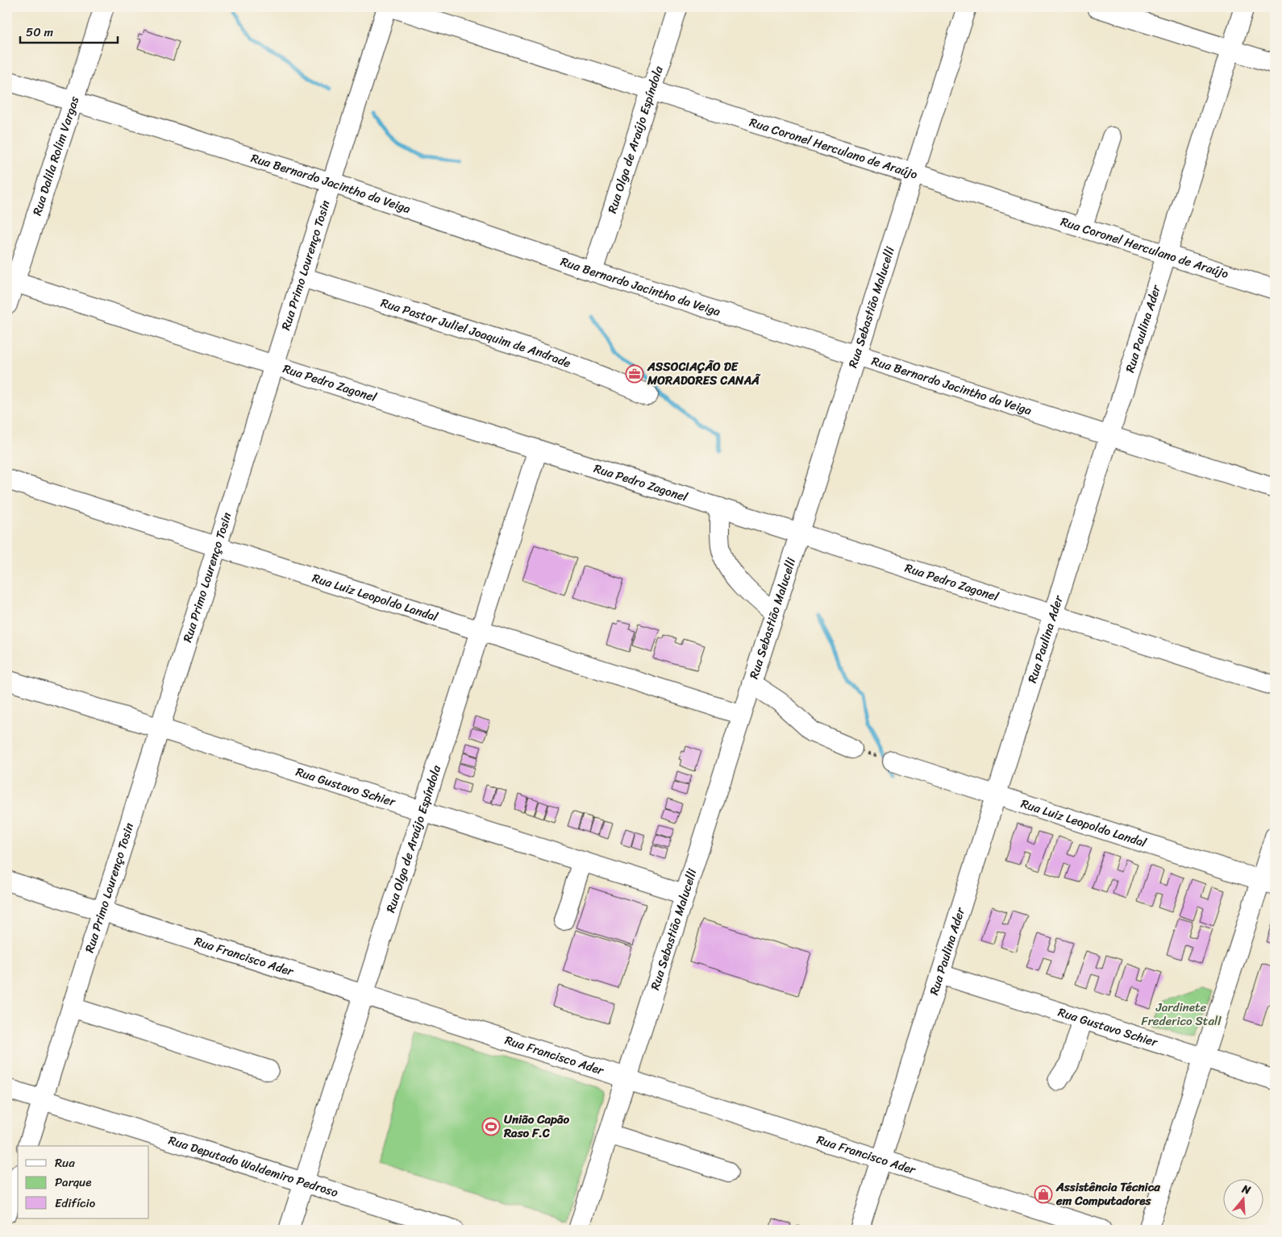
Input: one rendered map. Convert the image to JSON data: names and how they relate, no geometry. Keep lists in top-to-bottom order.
{
  "streets": {
    "street": [
      "Rua Olga de Araújo Espíndola",
      "Rua Coronel Herculano de Araújo",
      "Rua Dalila Rolim Vargas",
      "Rua Bernardo Jacintho da Veiga",
      "Rua Primo Lourenço Tosin",
      "Rua Sebastião Malucelli",
      "Rua Paulina Ader",
      "Rua Pastor Juliel Joaquim de Andrade",
      "Rua Pedro Zagonel",
      "Rua Luiz Leopoldo Landal",
      "Rua Gustavo Schier",
      "Rua Francisco Ader",
      "Rua Deputado Waldemiro Pedroso"
    ]
  },
  "crossings": [
    ["Rua Olga de Araújo Espíndola", "Rua Coronel Herculano de Araújo"],
    ["Rua Olga de Araújo Espíndola", "Rua Bernardo Jacintho da Veiga"],
    ["Rua Olga de Araújo Espíndola", "Rua Pedro Zagonel"],
    ["Rua Olga de Araújo Espíndola", "Rua Luiz Leopoldo Landal"],
    ["Rua Olga de Araújo Espíndola", "Rua Gustavo Schier"],
    ["Rua Olga de Araújo Espíndola", "Rua Francisco Ader"],
    ["Rua Olga de Araújo Espíndola", "Rua Deputado Waldemiro Pedroso"],
    ["Rua Coronel Herculano de Araújo", "Rua Sebastião Malucelli"],
    ["Rua Coronel Herculano de Araújo", "Rua Paulina Ader"],
    ["Rua Dalila Rolim Vargas", "Rua Bernardo Jacintho da Veiga"],
    ["Rua Dalila Rolim Vargas", "Rua Pedro Zagonel"],
    ["Rua Bernardo Jacintho da Veiga", "Rua Primo Lourenço Tosin"],
    ["Rua Bernardo Jacintho da Veiga", "Rua Sebastião Malucelli"],
    ["Rua Bernardo Jacintho da Veiga", "Rua Paulina Ader"],
    ["Rua Primo Lourenço Tosin", "Rua Pastor Juliel Joaquim de Andrade"],
    ["Rua Primo Lourenço Tosin", "Rua Pedro Zagonel"],
    ["Rua Primo Lourenço Tosin", "Rua Luiz Leopoldo Landal"],
    ["Rua Primo Lourenço Tosin", "Rua Gustavo Schier"],
    ["Rua Primo Lourenço Tosin", "Rua Francisco Ader"],
    ["Rua Primo Lourenço Tosin", "Rua Deputado Waldemiro Pedroso"],
    ["Rua Sebastião Malucelli", "Rua Pedro Zagonel"],
    ["Rua Sebastião Malucelli", "Rua Luiz Leopoldo Landal"],
    ["Rua Sebastião Malucelli", "Rua Gustavo Schier"],
    ["Rua Sebastião Malucelli", "Rua Francisco Ader"],
    ["Rua Paulina Ader", "Rua Pedro Zagonel"],
    ["Rua Paulina Ader", "Rua Luiz Leopoldo Landal"],
    ["Rua Paulina Ader", "Rua Gustavo Schier"],
    ["Rua Paulina Ader", "Rua Francisco Ader"]
  ],
  "parks": ["Jardinete Frederico Stall"],
  "places": {
    "office": ["ASSOCIAÇÃO DE MORADORES CANAÃ"],
    "sports": ["União Capão Raso F.C"],
    "shop": ["Assistência Técnica em Computadores"]
  },
  "legend": ["Rua", "Parque", "Edifício"],
  "scale_bar": "50 m",
  "north": "top"
}
